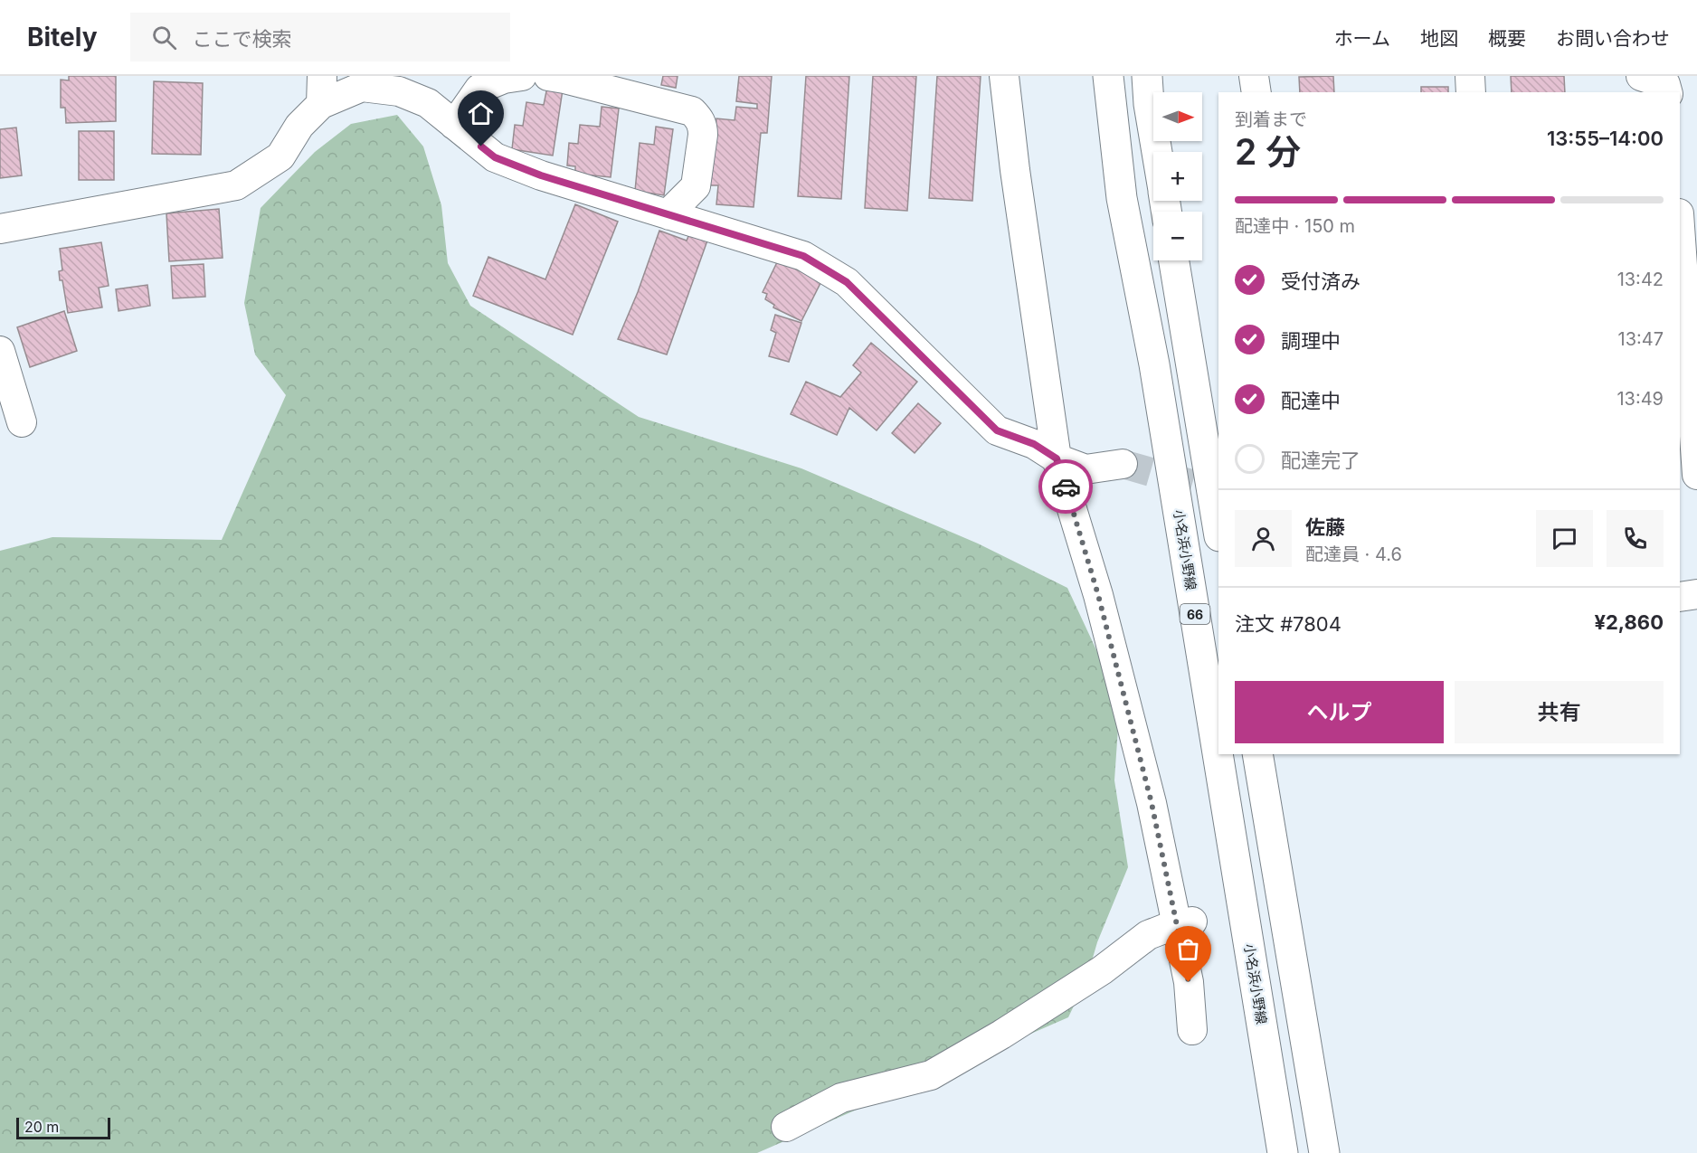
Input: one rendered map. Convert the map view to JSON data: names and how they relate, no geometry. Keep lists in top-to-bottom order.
{
  "streets": {
    "main road": ["小名浜小野線", "66"]
  },
  "scale_bar": "20 m",
  "north": "right",
  "page": {
    "header": "Bitely",
    "search": "ここで検索",
    "nav": [
      "ホーム",
      "地図",
      "概要",
      "お問い合わせ"
    ],
    "map_buttons": ["+", "−"],
    "heading": ["2 分", "到着まで", "13:55–14:00"],
    "panel": [
      "佐藤",
      "配達員 · 4.6",
      "注文 #7804",
      "¥2,860"
    ],
    "bar": "配達中 · 150 m",
    "list": [
      ["受付済み", "13:42"],
      ["調理中", "13:47"],
      ["配達中", "13:49"],
      "配達完了"
    ],
    "buttons": ["ヘルプ", "共有"],
    "scale": "20 m"
  }
}
